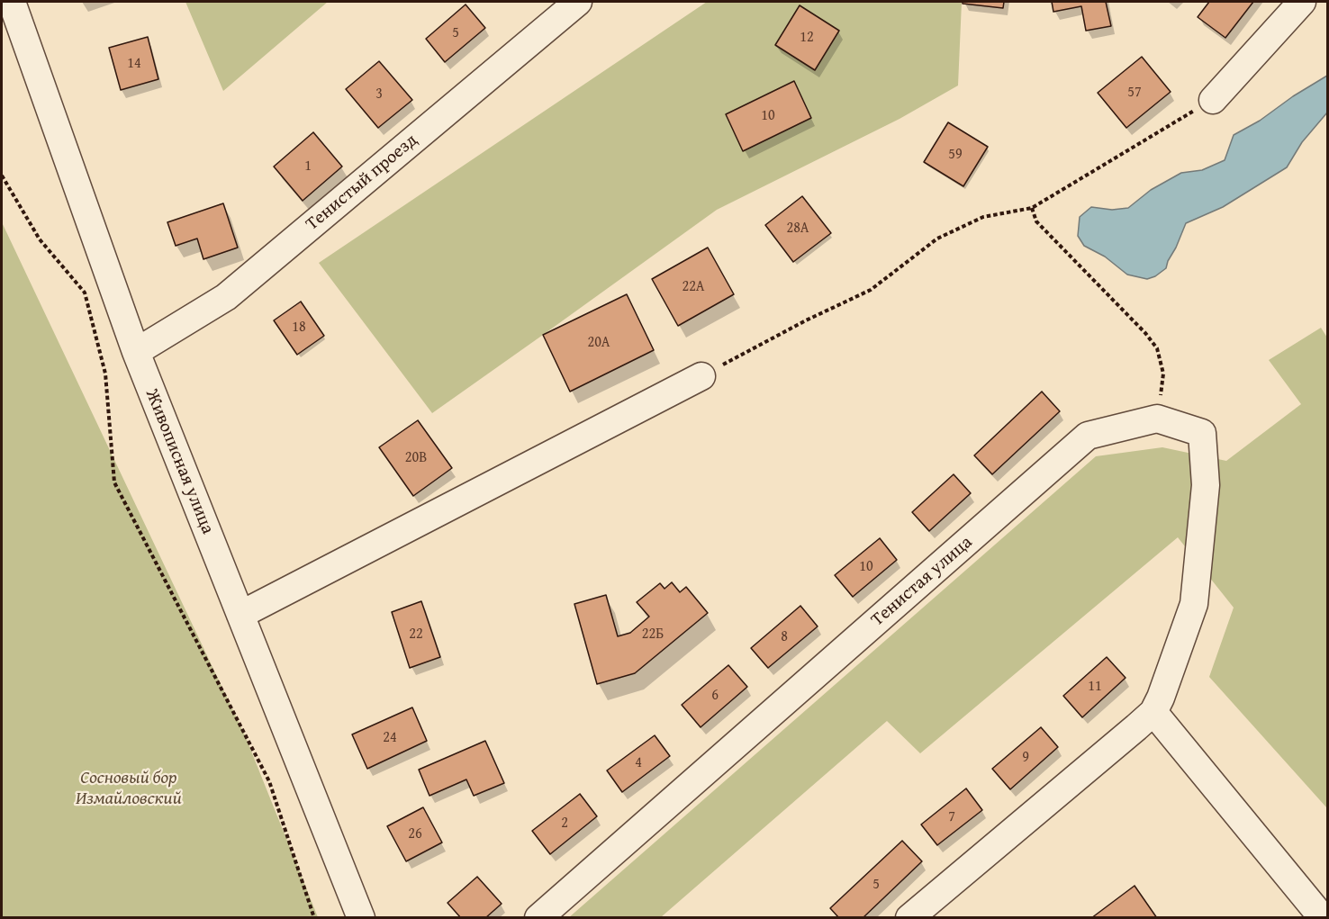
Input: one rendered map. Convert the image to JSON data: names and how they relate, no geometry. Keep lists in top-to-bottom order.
{
  "streets": {
    "street": ["Тенистый проезд", "Живописная улица", "Тенистая улица"]
  },
  "crossings": [
    ["Тенистый проезд", "Живописная улица"]
  ],
  "parks": ["Сосновый бор Измайловский"],
  "house_numbers": [
    "5",
    "12",
    "14",
    "57",
    "3",
    "10",
    "59",
    "1",
    "28А",
    "22А",
    "18",
    "20А",
    "20В",
    "10",
    "22",
    "22Б",
    "8",
    "11",
    "6",
    "24",
    "9",
    "4",
    "7",
    "2",
    "26",
    "5"
  ]
}
